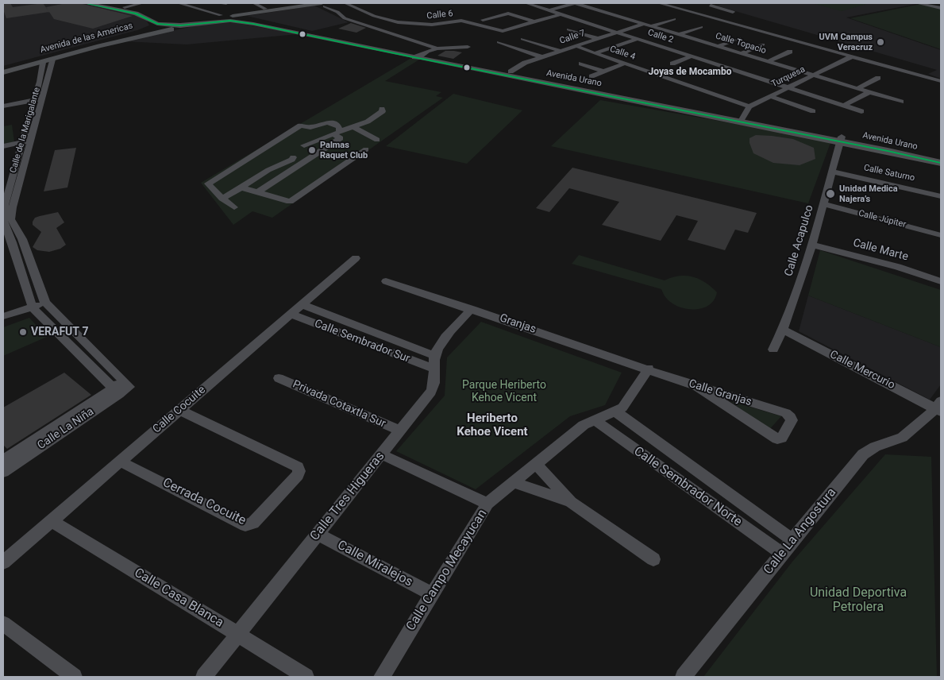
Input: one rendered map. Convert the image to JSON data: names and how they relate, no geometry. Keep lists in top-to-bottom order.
{
  "streets": {
    "main road": ["Avenida de las Americas", "Avenida Urano"],
    "street": [
      "Calle 6",
      "Calle 2",
      "Calle 7",
      "Calle Topacio",
      "Calle 4",
      "Turquesa",
      "Calle de la Marigalante",
      "Calle Saturno",
      "Calle Júpiter",
      "Calle Acapulco",
      "Calle Marte",
      "Granjas",
      "Calle Sembrador Sur",
      "Calle Mercurio",
      "Calle Granjas",
      "Privada Cotaxtla Sur",
      "Calle Cocuite",
      "Calle La Niña",
      "Calle Sembrador Norte",
      "Calle Tres Higueras",
      "Cerrada Cocuite",
      "Calle La Angostura",
      "Calle Miralejos",
      "Calle Campo Mecayucan",
      "Calle Casa Blanca"
    ]
  },
  "crossings": [
    ["Calle 6", "Calle 2"],
    ["Calle 2", "Calle 7"],
    ["Calle 2", "Turquesa"],
    ["Calle 7", "Calle Topacio"],
    ["Calle 7", "Avenida Urano"],
    ["Avenida de las Americas", "Avenida Urano"],
    ["Avenida de las Americas", "Calle de la Marigalante"],
    ["Calle Topacio", "Turquesa"],
    ["Calle 4", "Turquesa"],
    ["Avenida Urano", "Calle Acapulco"],
    ["Calle de la Marigalante", "Calle La Niña"],
    ["Calle Saturno", "Calle Acapulco"],
    ["Calle Júpiter", "Calle Acapulco"],
    ["Calle Acapulco", "Calle Marte"],
    ["Calle Acapulco", "Calle Mercurio"],
    ["Granjas", "Calle Granjas"],
    ["Granjas", "Calle Campo Mecayucan"],
    ["Calle Sembrador Sur", "Calle Cocuite"],
    ["Calle Sembrador Sur", "Calle Tres Higueras"],
    ["Calle Mercurio", "Calle La Angostura"],
    ["Calle Granjas", "Calle Campo Mecayucan"],
    ["Privada Cotaxtla Sur", "Calle Tres Higueras"],
    ["Calle Cocuite", "Cerrada Cocuite"],
    ["Calle Cocuite", "Calle Casa Blanca"],
    ["Calle Sembrador Norte", "Calle La Angostura"],
    ["Calle Sembrador Norte", "Calle Campo Mecayucan"],
    ["Calle Tres Higueras", "Calle Miralejos"],
    ["Calle Tres Higueras", "Calle Casa Blanca"],
    ["Calle Miralejos", "Calle Campo Mecayucan"]
  ],
  "districts": ["Joyas de Mocambo", "Heriberto Kehoe Vicent"],
  "parks": ["Parque Heriberto Kehoe Vicent", "Unidad Deportiva Petrolera"],
  "places": [
    "UVM Campus Veracruz",
    "Palmas Raquet Club",
    "Unidad Medica Najera’s",
    "VERAFUT 7"
  ]
}
